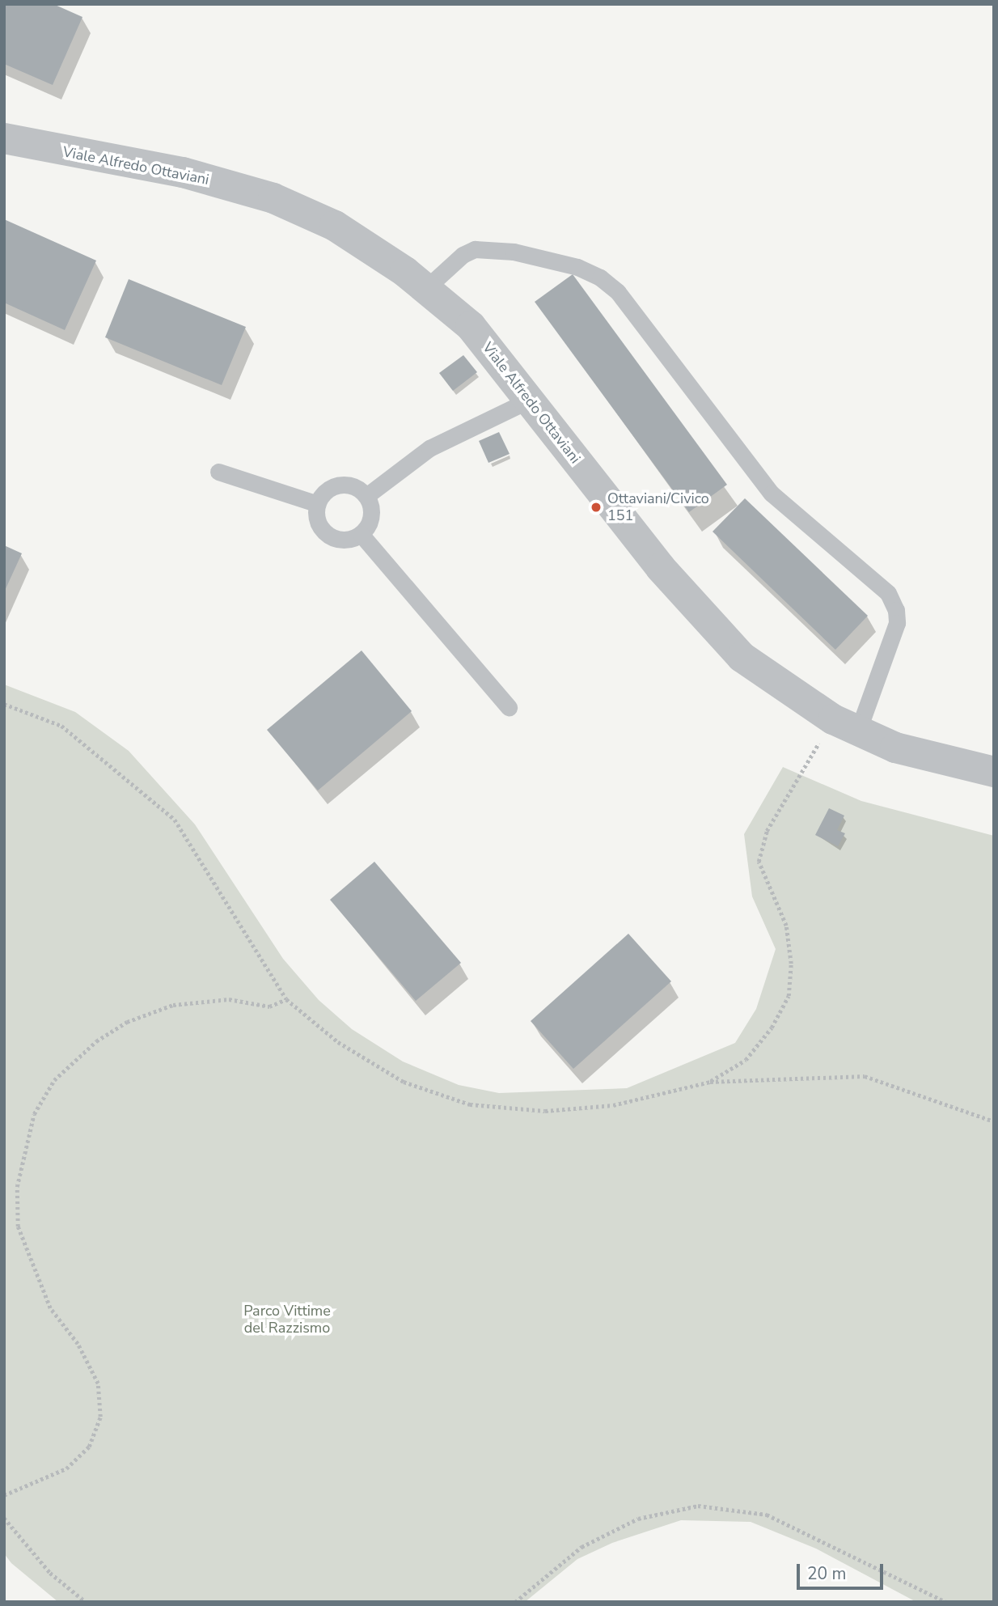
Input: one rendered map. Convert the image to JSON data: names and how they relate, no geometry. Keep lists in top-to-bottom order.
{
  "streets": {
    "street": ["Viale Alfredo Ottaviani"]
  },
  "parks": ["Parco Vittime del Razzismo"],
  "places": ["Ottaviani/Civico 151"],
  "scale_bar": "20 m"
}
